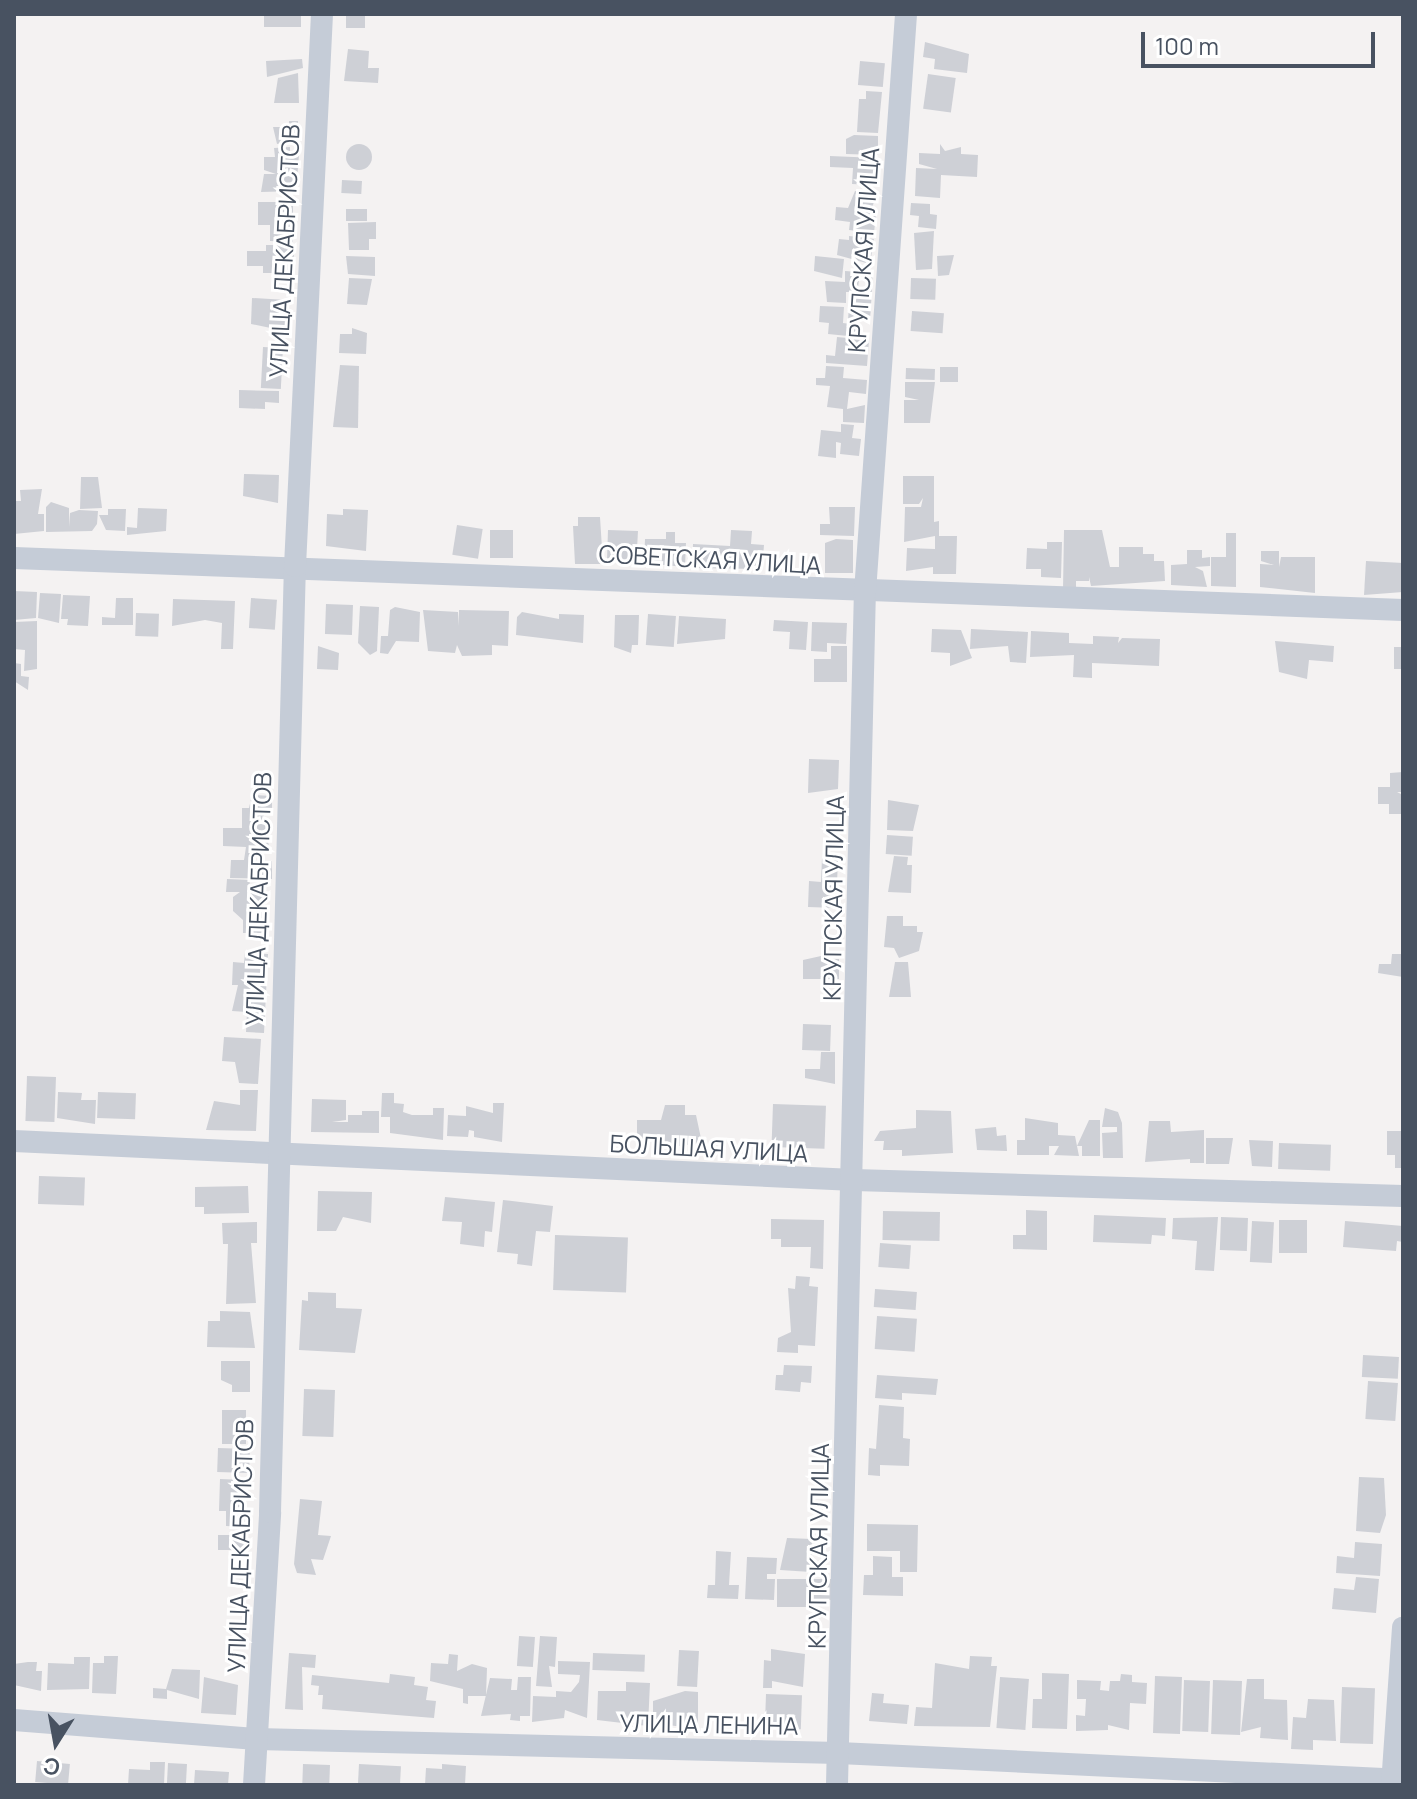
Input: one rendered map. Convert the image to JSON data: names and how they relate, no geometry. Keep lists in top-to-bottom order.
{
  "streets": {
    "street": [
      "КРУПСКАЯ УЛИЦА",
      "УЛИЦА ДЕКАБРИСТОВ",
      "СОВЕТСКАЯ УЛИЦА",
      "БОЛЬШАЯ УЛИЦА",
      "УЛИЦА ЛЕНИНА"
    ]
  },
  "crossings": [
    ["КРУПСКАЯ УЛИЦА", "СОВЕТСКАЯ УЛИЦА"],
    ["КРУПСКАЯ УЛИЦА", "БОЛЬШАЯ УЛИЦА"],
    ["КРУПСКАЯ УЛИЦА", "УЛИЦА ЛЕНИНА"],
    ["УЛИЦА ДЕКАБРИСТОВ", "СОВЕТСКАЯ УЛИЦА"],
    ["УЛИЦА ДЕКАБРИСТОВ", "БОЛЬШАЯ УЛИЦА"],
    ["УЛИЦА ДЕКАБРИСТОВ", "УЛИЦА ЛЕНИНА"]
  ],
  "scale_bar": "100 m",
  "north": "bottom"
}
